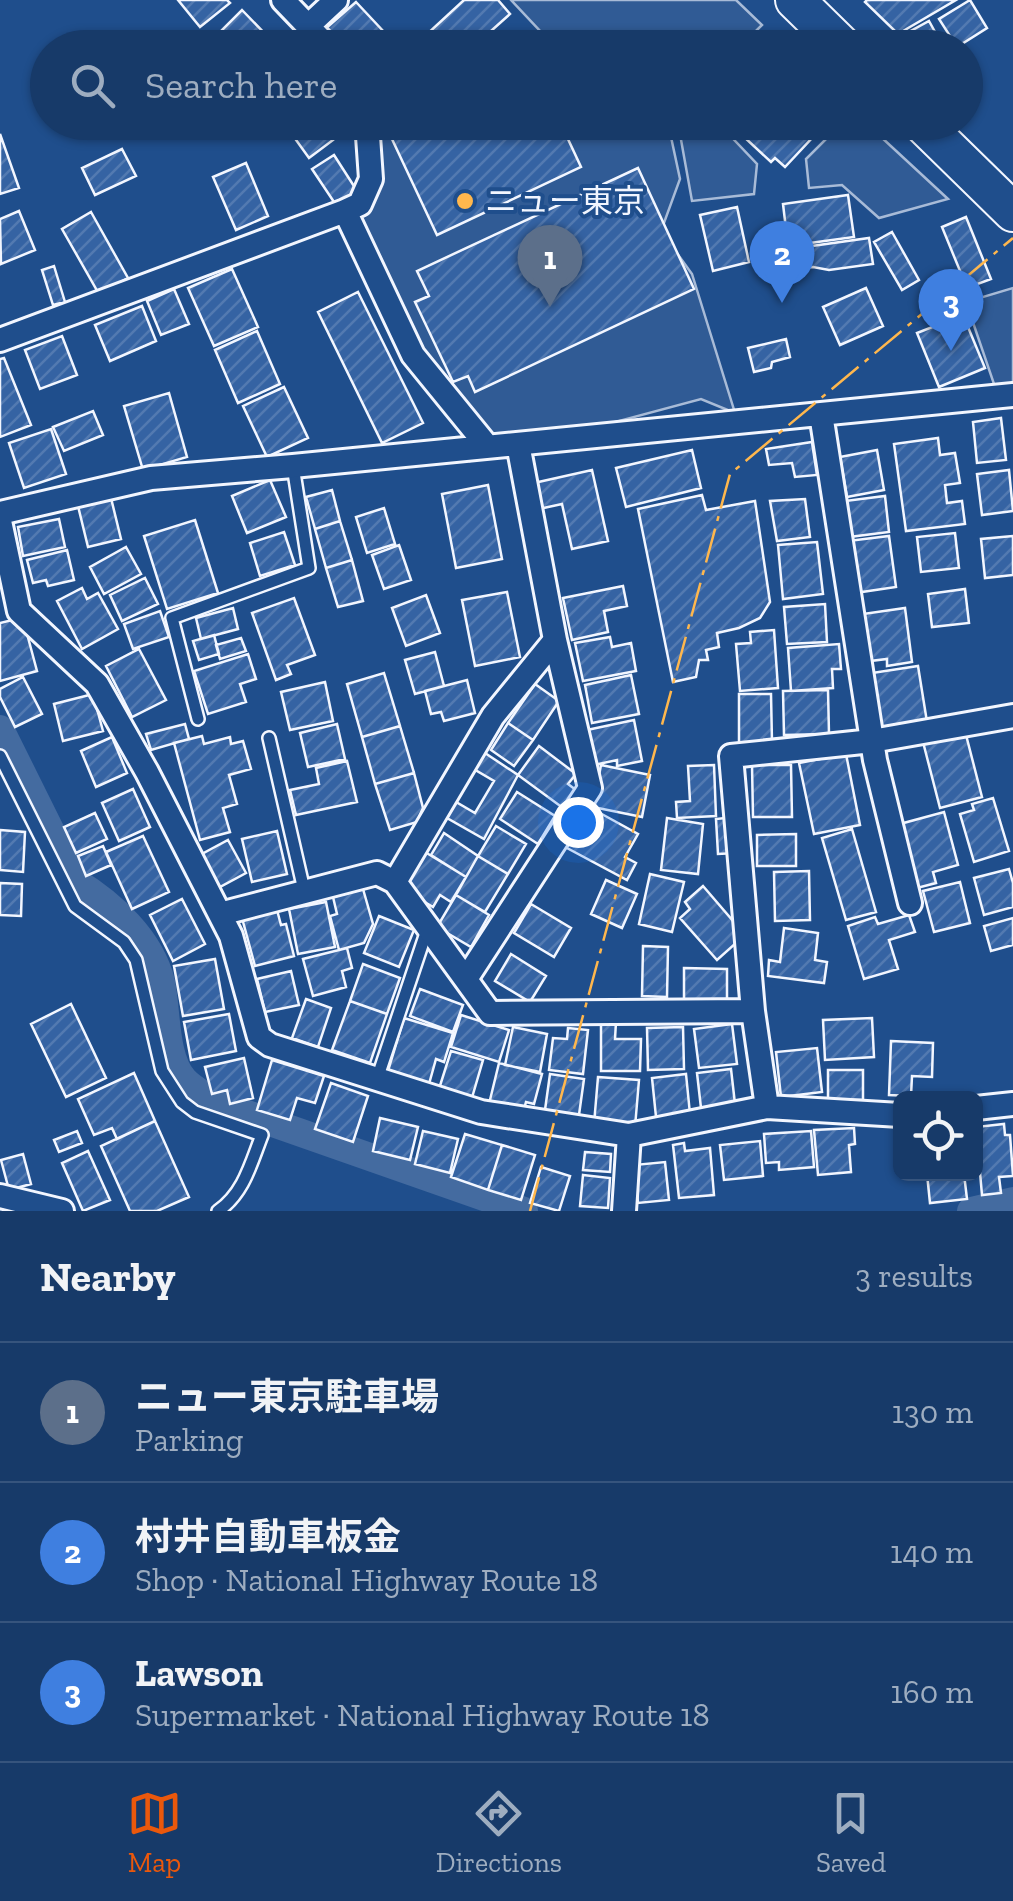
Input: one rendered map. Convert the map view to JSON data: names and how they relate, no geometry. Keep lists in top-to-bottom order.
{
  "places": ["ニュー東京"],
  "page": {
    "search": "Search here",
    "pins": ["2", "1", "3"],
    "heading": ["Nearby", "3 results"],
    "list": [
      {
        "mark": "1",
        "name": "ニュー東京駐車場",
        "note": "Parking",
        "value": "130 m"
      },
      {
        "mark": "2",
        "name": "村井自動車板金",
        "note": "Shop · National Highway Route 18",
        "value": "140 m"
      },
      {
        "mark": "3",
        "name": "Lawson",
        "note": "Supermarket · National Highway Route 18",
        "value": "160 m"
      }
    ],
    "nav": ["Map", "Directions", "Saved"]
  }
}
